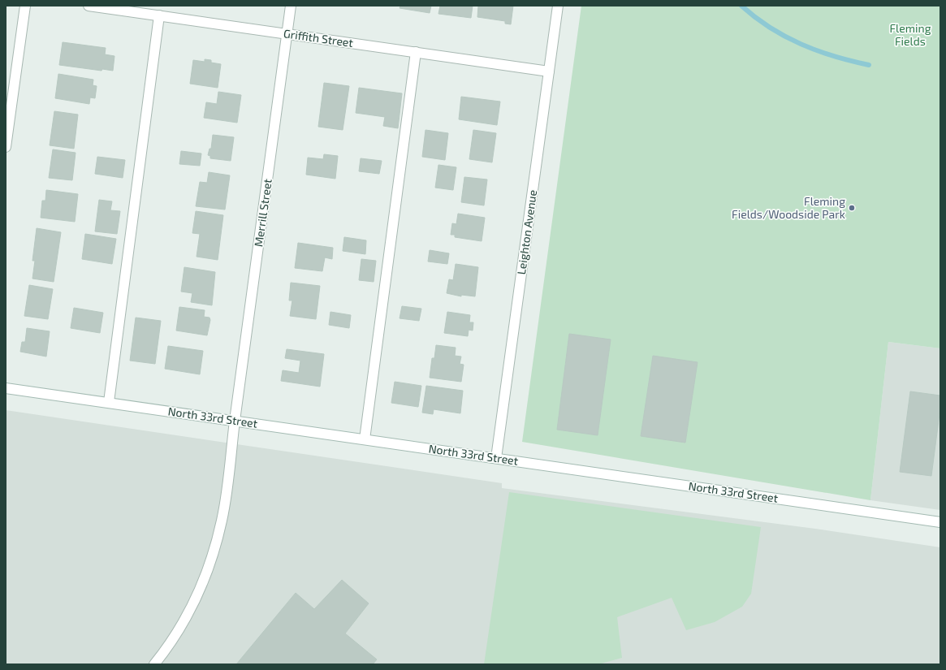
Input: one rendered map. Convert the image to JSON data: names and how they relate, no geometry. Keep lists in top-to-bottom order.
{
  "streets": {
    "street": [
      "Griffith Street",
      "Merrill Street",
      "Leighton Avenue",
      "North 33rd Street"
    ]
  },
  "crossings": [
    ["Griffith Street", "Merrill Street"],
    ["Griffith Street", "Leighton Avenue"],
    ["Merrill Street", "North 33rd Street"],
    ["Leighton Avenue", "North 33rd Street"]
  ],
  "parks": ["Fleming Fields"],
  "places": ["Fleming Fields/Woodside Park"]
}
